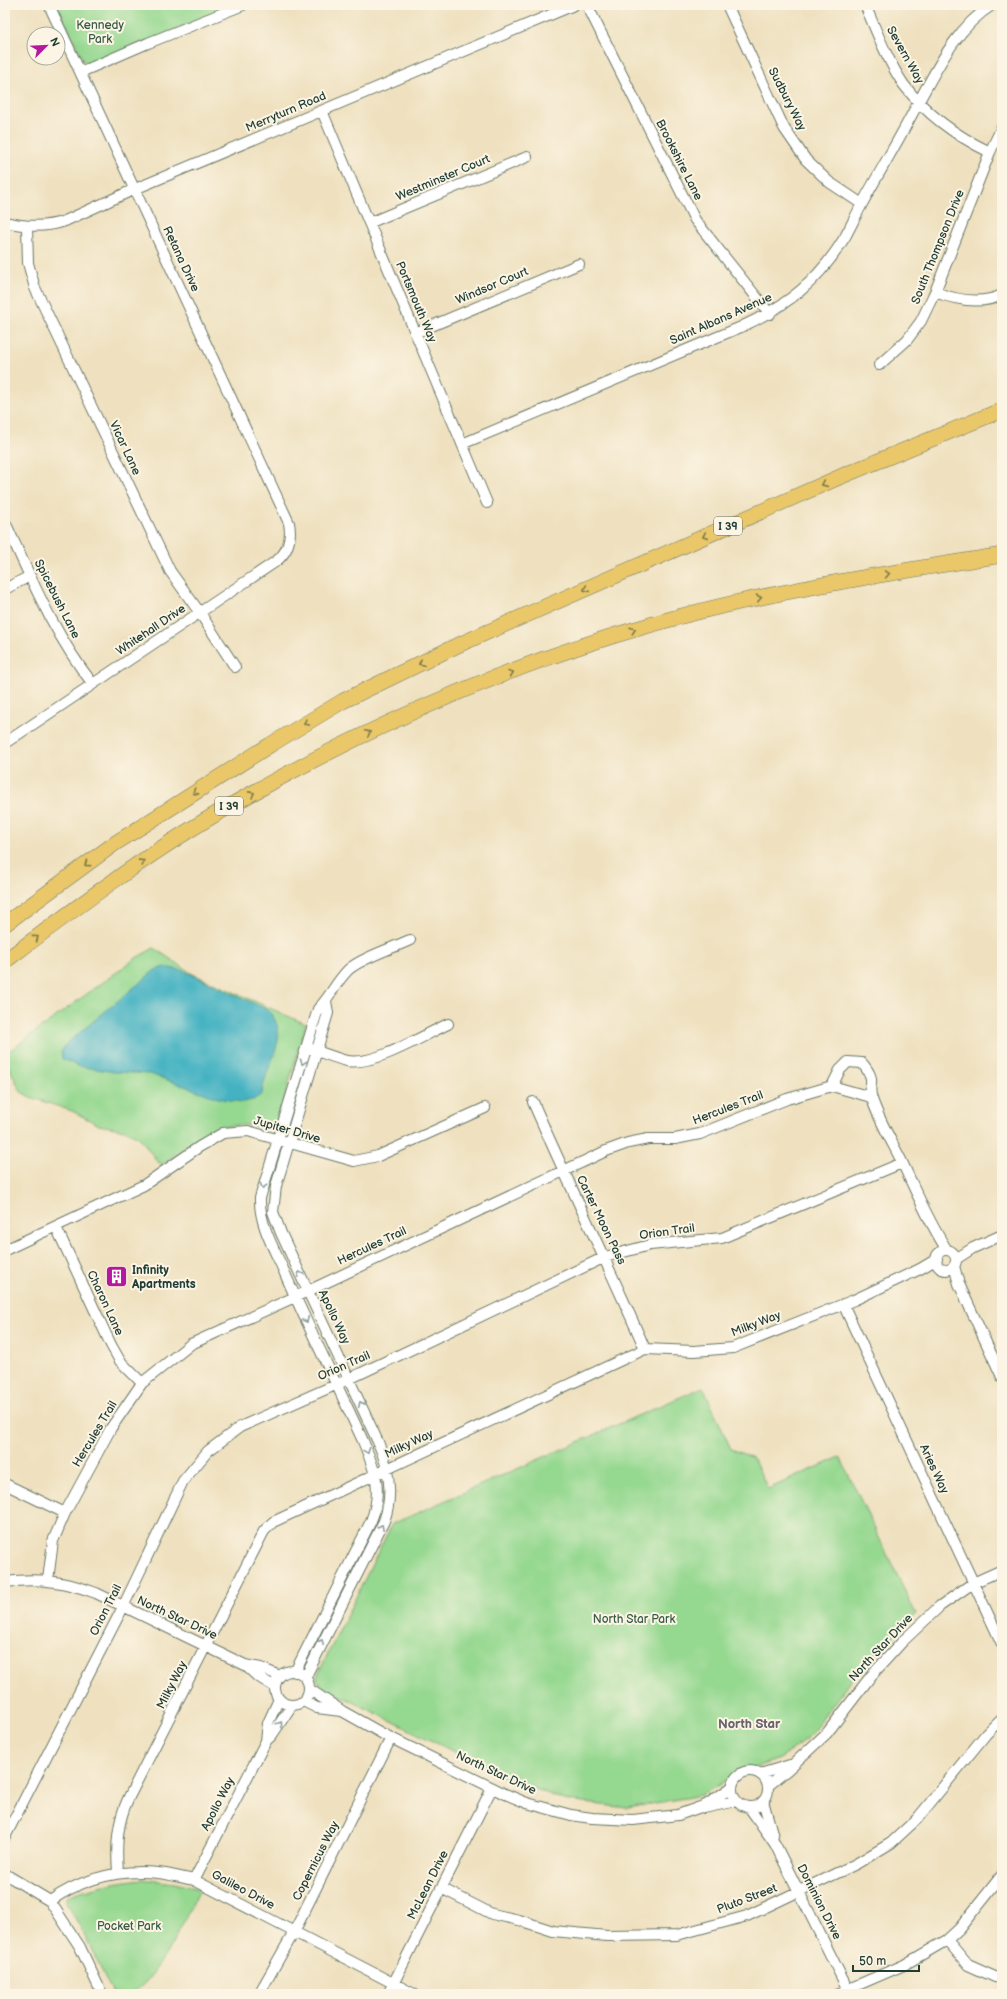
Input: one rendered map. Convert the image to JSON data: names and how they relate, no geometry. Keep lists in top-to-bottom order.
{
  "streets": {
    "highway": ["I 39"],
    "street": [
      "Severn Way",
      "Sudbury Way",
      "Merryturn Road",
      "Brookshire Lane",
      "Westminster Court",
      "South Thompson Drive",
      "Retana Drive",
      "Windsor Court",
      "Portsmouth Way",
      "Saint Albans Avenue",
      "Vicar Lane",
      "Spicebush Lane",
      "Whitehall Drive",
      "Hercules Trail",
      "Jupiter Drive",
      "Carter Moon Pass",
      "Orion Trail",
      "Charon Lane",
      "Apollo Way",
      "Milky Way",
      "Aries Way",
      "North Star Drive",
      "Copernicus Way",
      "McLean Drive",
      "Galileo Drive",
      "Pluto Street",
      "Dominion Drive"
    ]
  },
  "crossings": [
    ["Severn Way", "South Thompson Drive"],
    ["Severn Way", "Saint Albans Avenue"],
    ["Sudbury Way", "Saint Albans Avenue"],
    ["Merryturn Road", "Retana Drive"],
    ["Merryturn Road", "Portsmouth Way"],
    ["Merryturn Road", "Vicar Lane"],
    ["Brookshire Lane", "Saint Albans Avenue"],
    ["Westminster Court", "Portsmouth Way"],
    ["Retana Drive", "Whitehall Drive"],
    ["Windsor Court", "Portsmouth Way"],
    ["Portsmouth Way", "Saint Albans Avenue"],
    ["Vicar Lane", "Whitehall Drive"],
    ["Spicebush Lane", "Whitehall Drive"],
    ["Hercules Trail", "Carter Moon Pass"],
    ["Hercules Trail", "Charon Lane"],
    ["Hercules Trail", "Apollo Way"],
    ["Hercules Trail", "North Star Drive"],
    ["Jupiter Drive", "Charon Lane"],
    ["Jupiter Drive", "Apollo Way"],
    ["Carter Moon Pass", "Orion Trail"],
    ["Carter Moon Pass", "Milky Way"],
    ["Orion Trail", "Apollo Way"],
    ["Orion Trail", "North Star Drive"],
    ["Apollo Way", "Milky Way"],
    ["Apollo Way", "North Star Drive"],
    ["Apollo Way", "Galileo Drive"],
    ["Milky Way", "Aries Way"],
    ["Milky Way", "North Star Drive"],
    ["Milky Way", "Galileo Drive"],
    ["Aries Way", "North Star Drive"],
    ["North Star Drive", "Copernicus Way"],
    ["North Star Drive", "McLean Drive"],
    ["North Star Drive", "Dominion Drive"],
    ["Copernicus Way", "Galileo Drive"],
    ["McLean Drive", "Galileo Drive"],
    ["McLean Drive", "Pluto Street"],
    ["Pluto Street", "Dominion Drive"]
  ],
  "districts": ["North Star"],
  "parks": ["Kennedy Park", "North Star Park", "Pocket Park"],
  "places": {
    "building": ["Infinity Apartments"]
  },
  "scale_bar": "50 m",
  "north": "top right"
}
